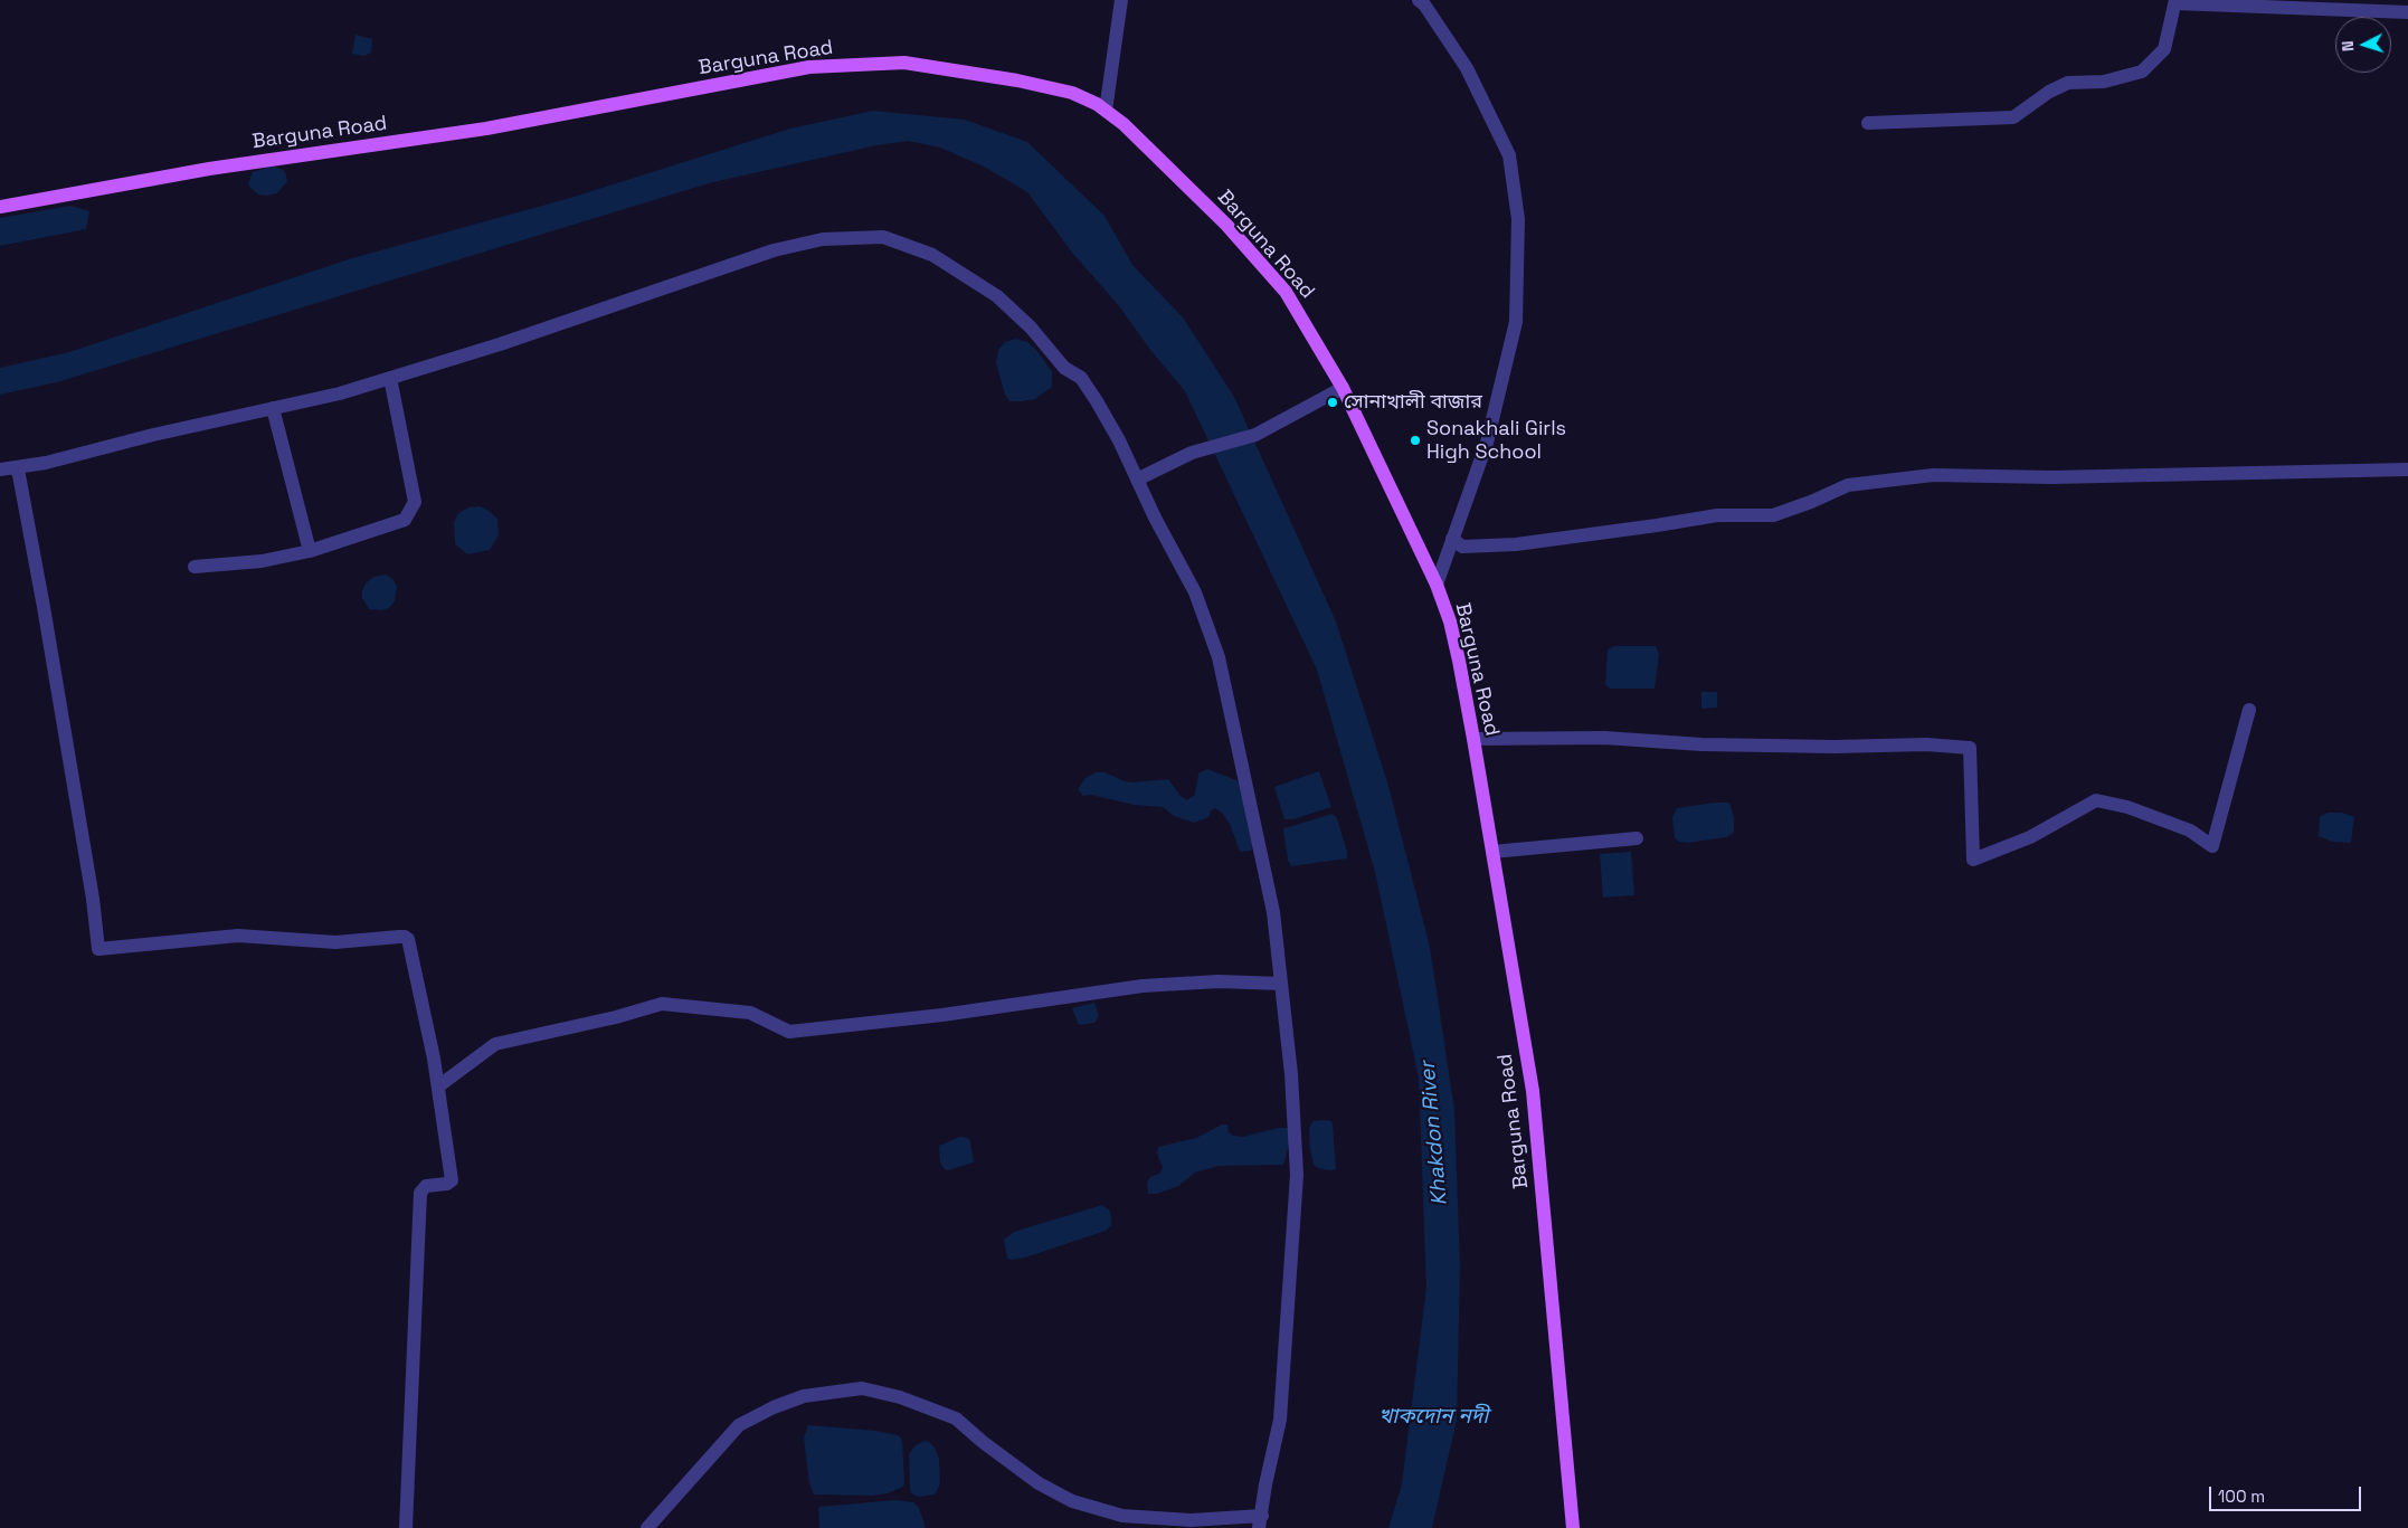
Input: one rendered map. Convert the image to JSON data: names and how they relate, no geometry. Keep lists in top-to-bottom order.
{
  "streets": {
    "main road": ["Barguna Road"]
  },
  "water": ["Khakdon River", "খাকদোন নদী"],
  "places": ["সোনাখালী বাজার", "Sonakhali Girls High School"],
  "scale_bar": "100 m",
  "north": "left"
}
